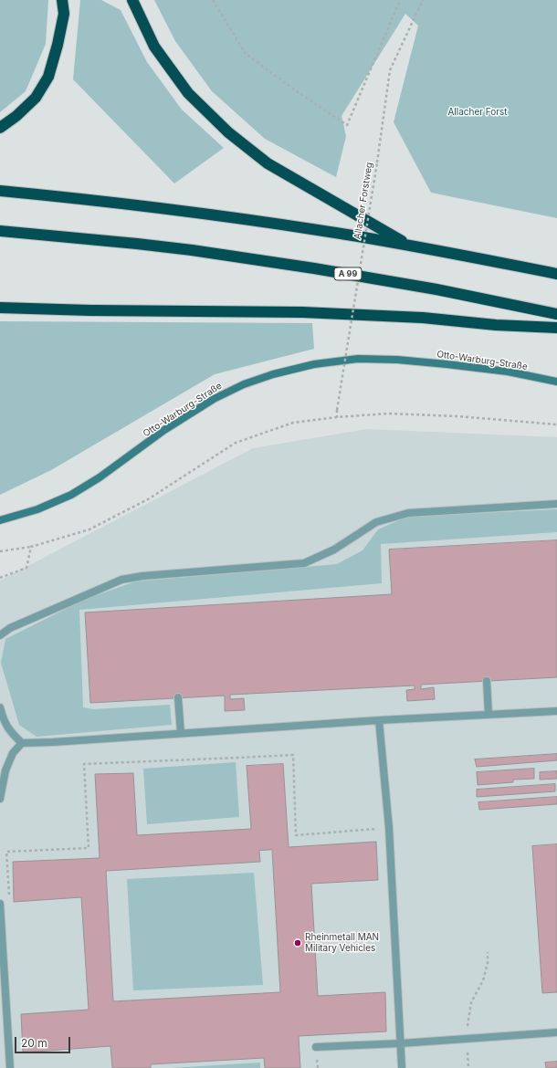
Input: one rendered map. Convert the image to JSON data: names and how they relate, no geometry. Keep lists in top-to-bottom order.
{
  "streets": {
    "highway": ["A 99"],
    "main road": ["Otto-Warburg-Straße"],
    "path": ["Allacher Forstweg"]
  },
  "parks": ["Allacher Forst"],
  "places": ["Rheinmetall MAN Military Vehicles"],
  "scale_bar": "20 m"
}
